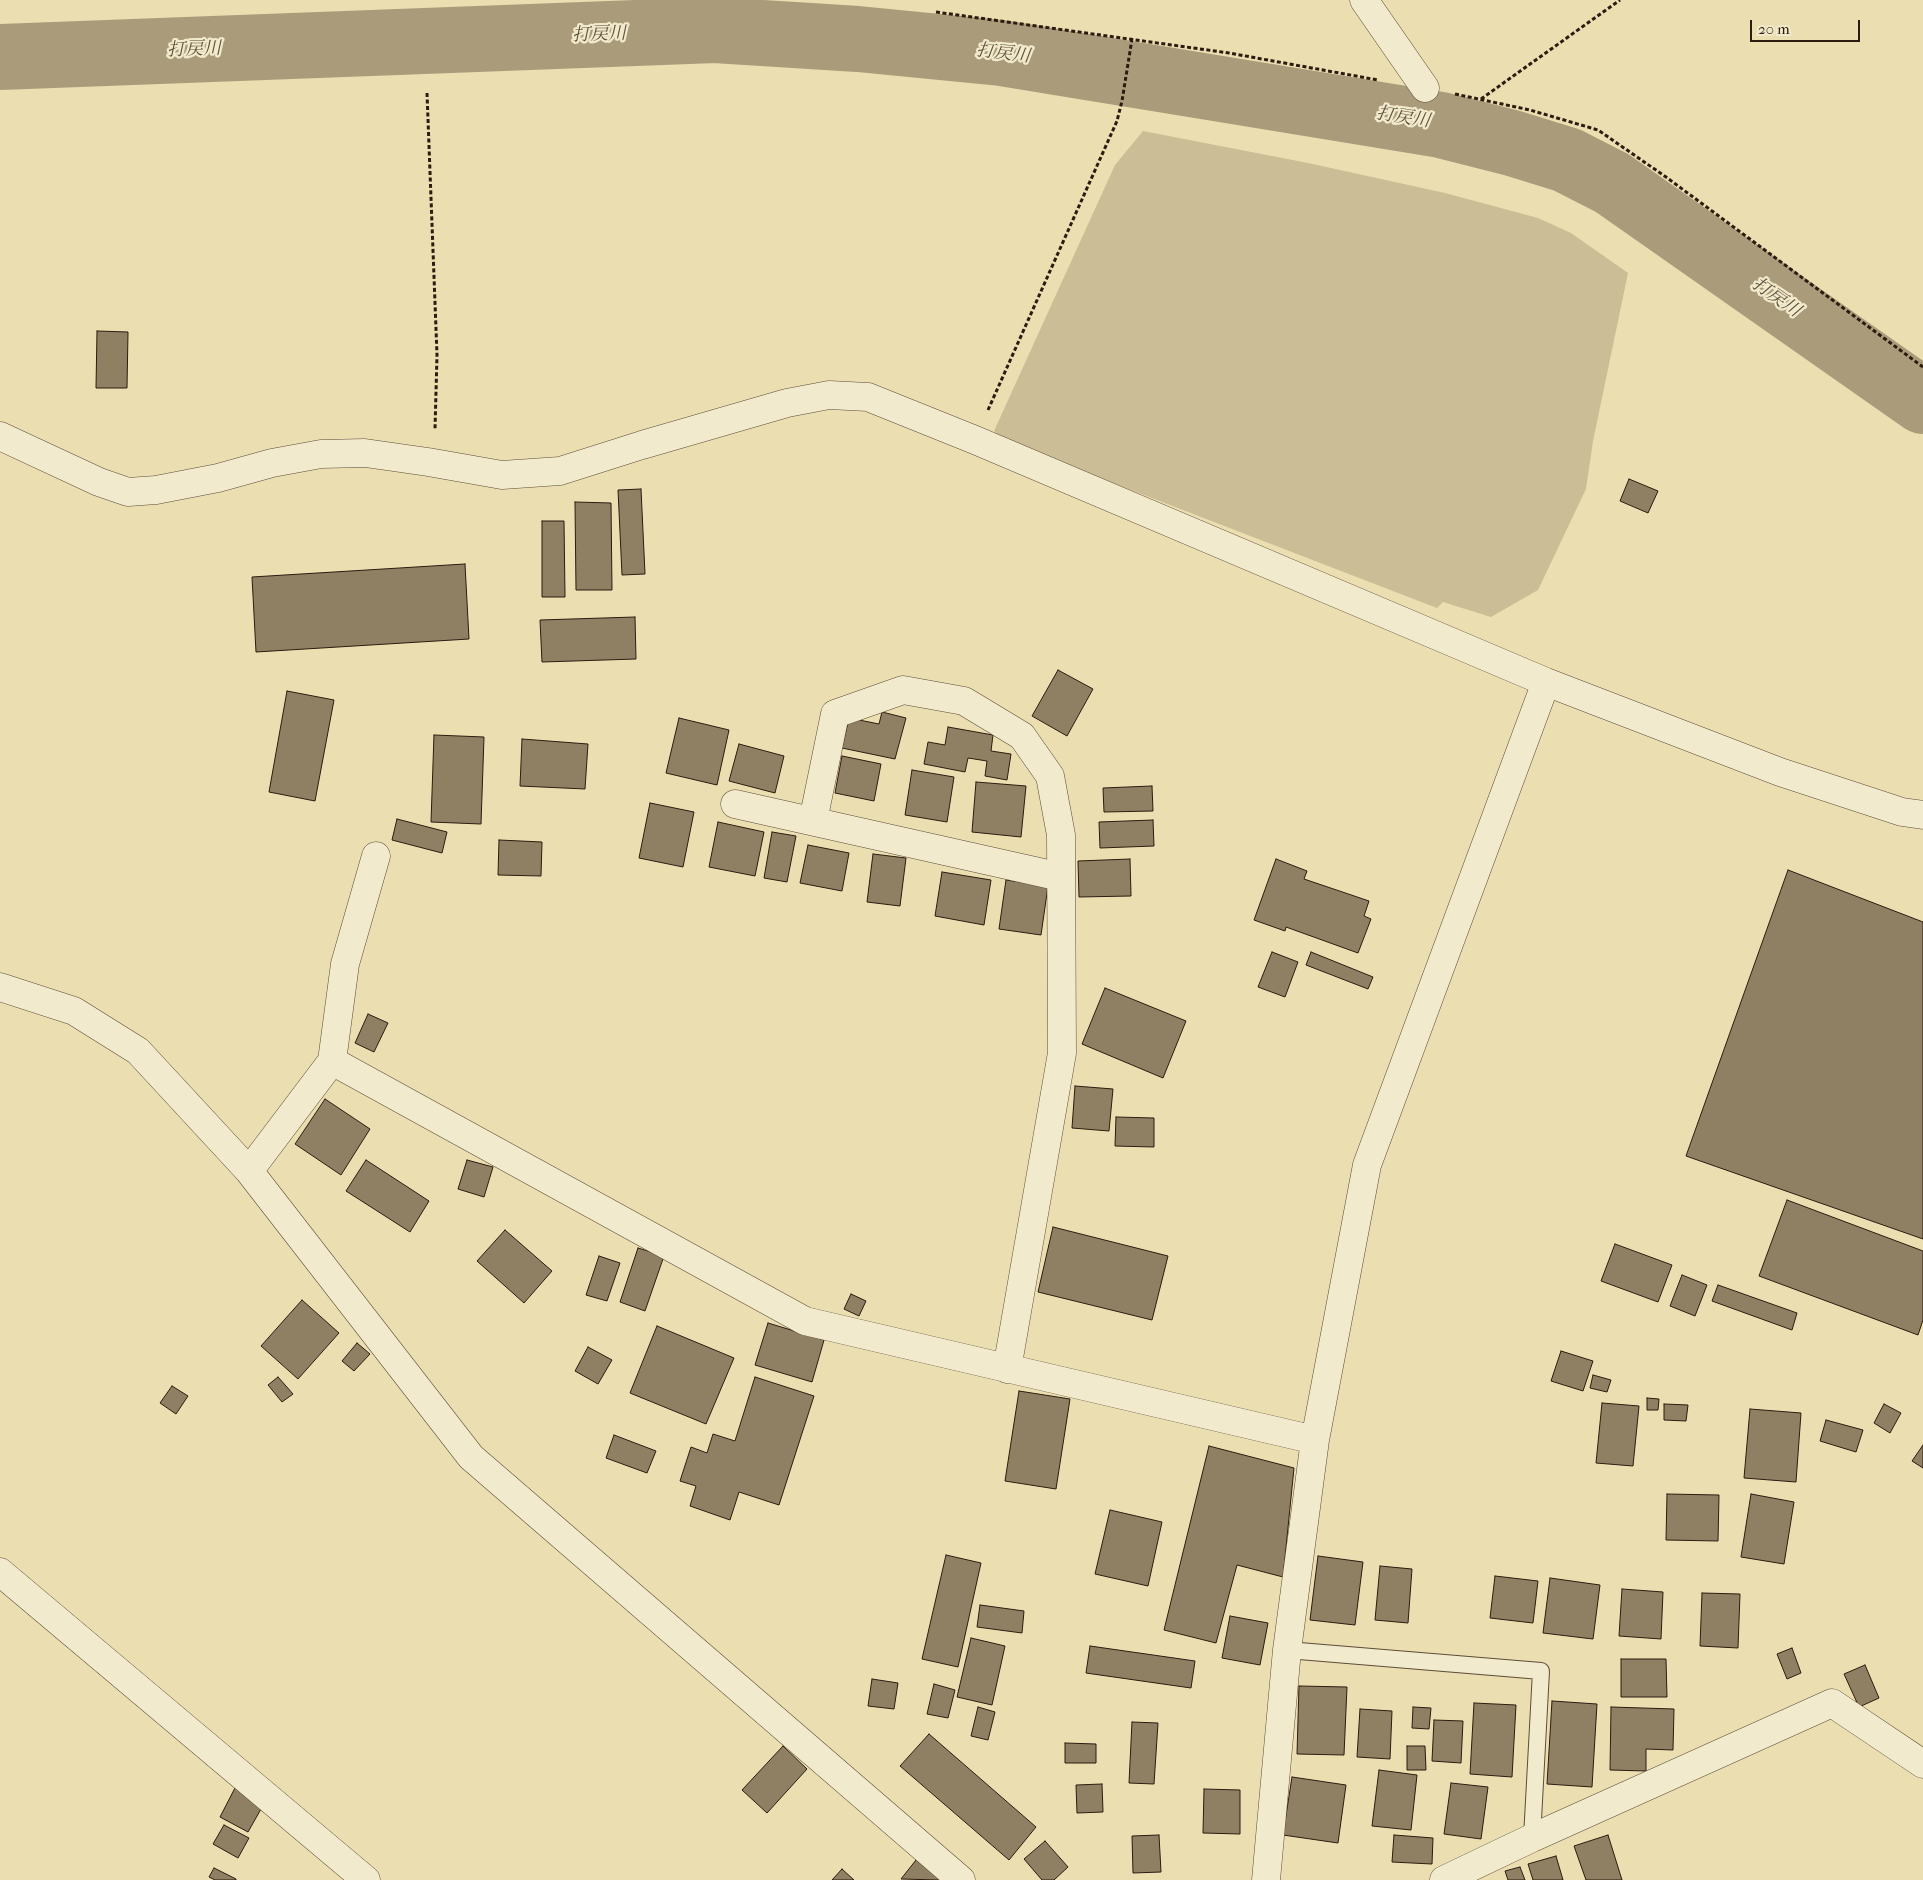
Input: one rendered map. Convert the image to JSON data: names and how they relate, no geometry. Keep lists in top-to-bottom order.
{
  "water": ["打戻川"],
  "scale_bar": "20 m"
}
